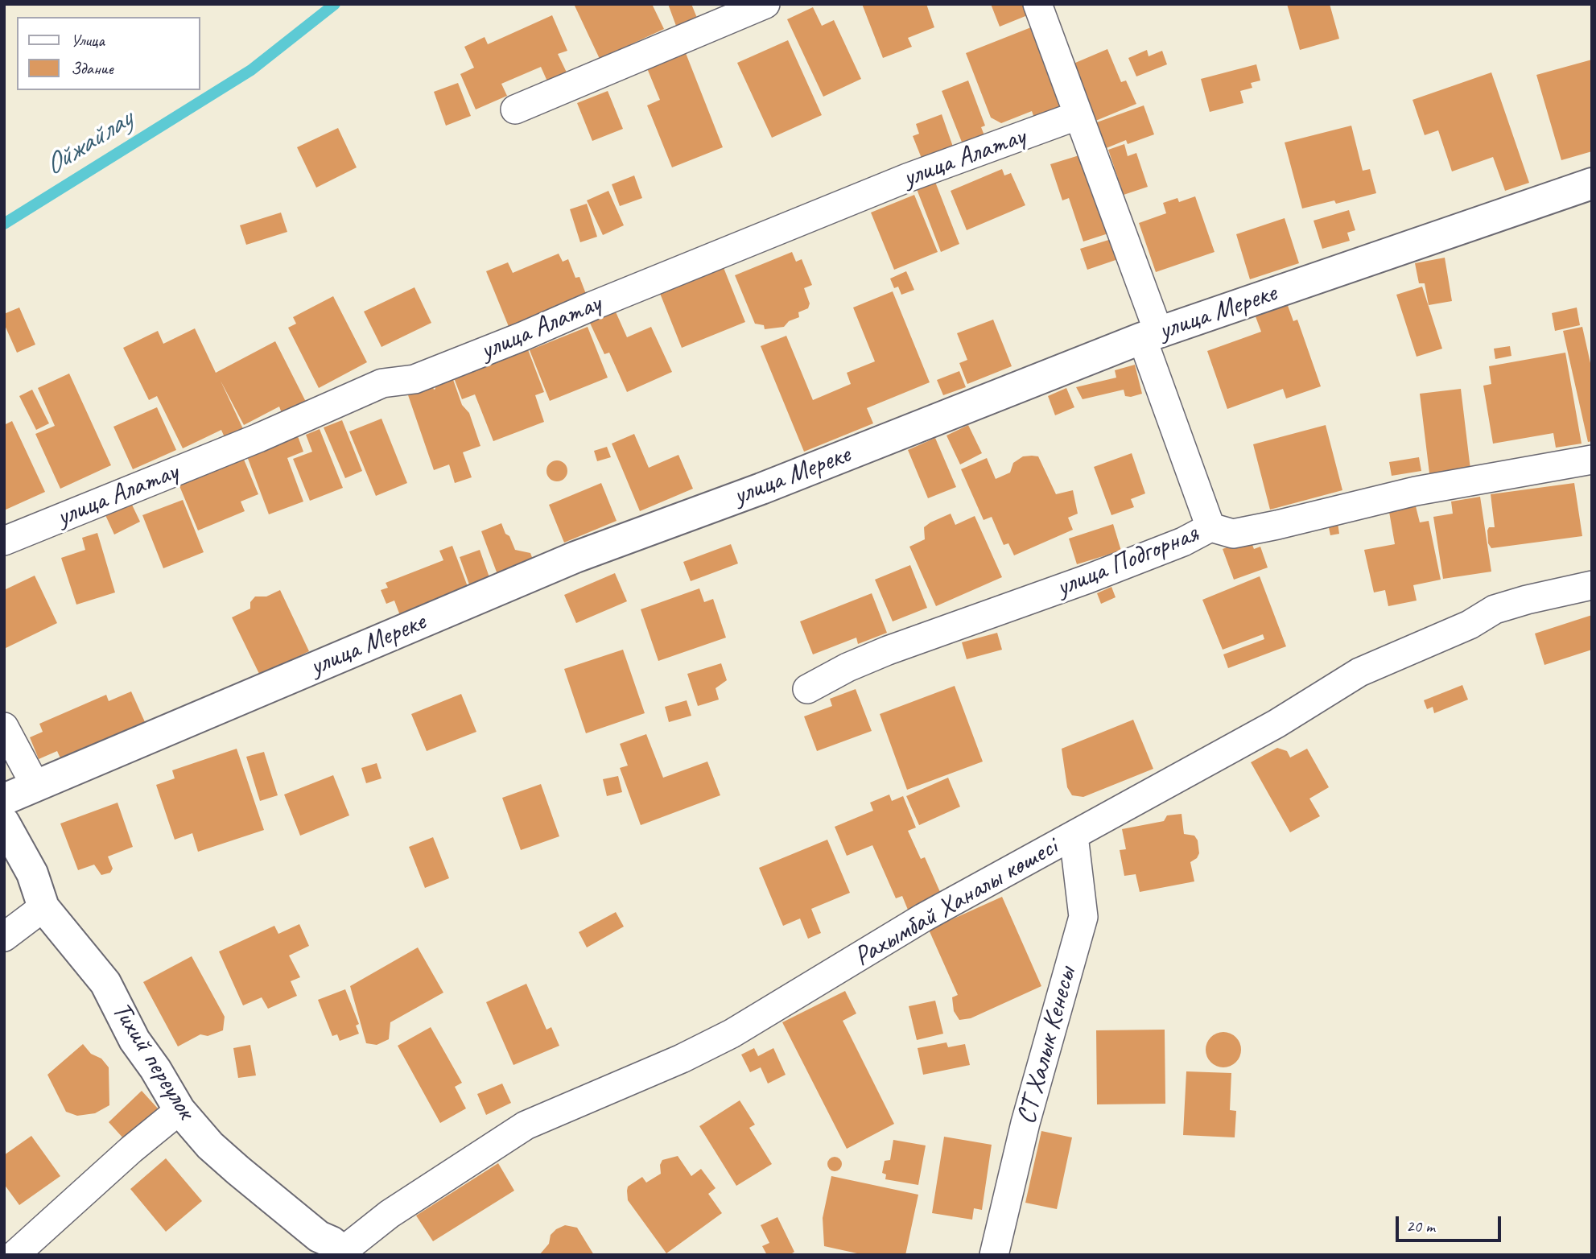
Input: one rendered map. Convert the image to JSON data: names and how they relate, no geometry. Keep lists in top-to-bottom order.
{
  "streets": {
    "street": [
      "улица Алатау",
      "улица Мереке",
      "улица Подгорная",
      "Рахымбай Ханалы көшесі",
      "СТ Халык Кенесы",
      "Тихий переулок"
    ]
  },
  "crossings": [
    ["Рахымбай Ханалы көшесі", "СТ Халык Кенесы"],
    ["Рахымбай Ханалы көшесі", "Тихий переулок"]
  ],
  "water": ["Ойжайлау"],
  "legend": ["Улица", "Здание"],
  "scale_bar": "20 m"
}
